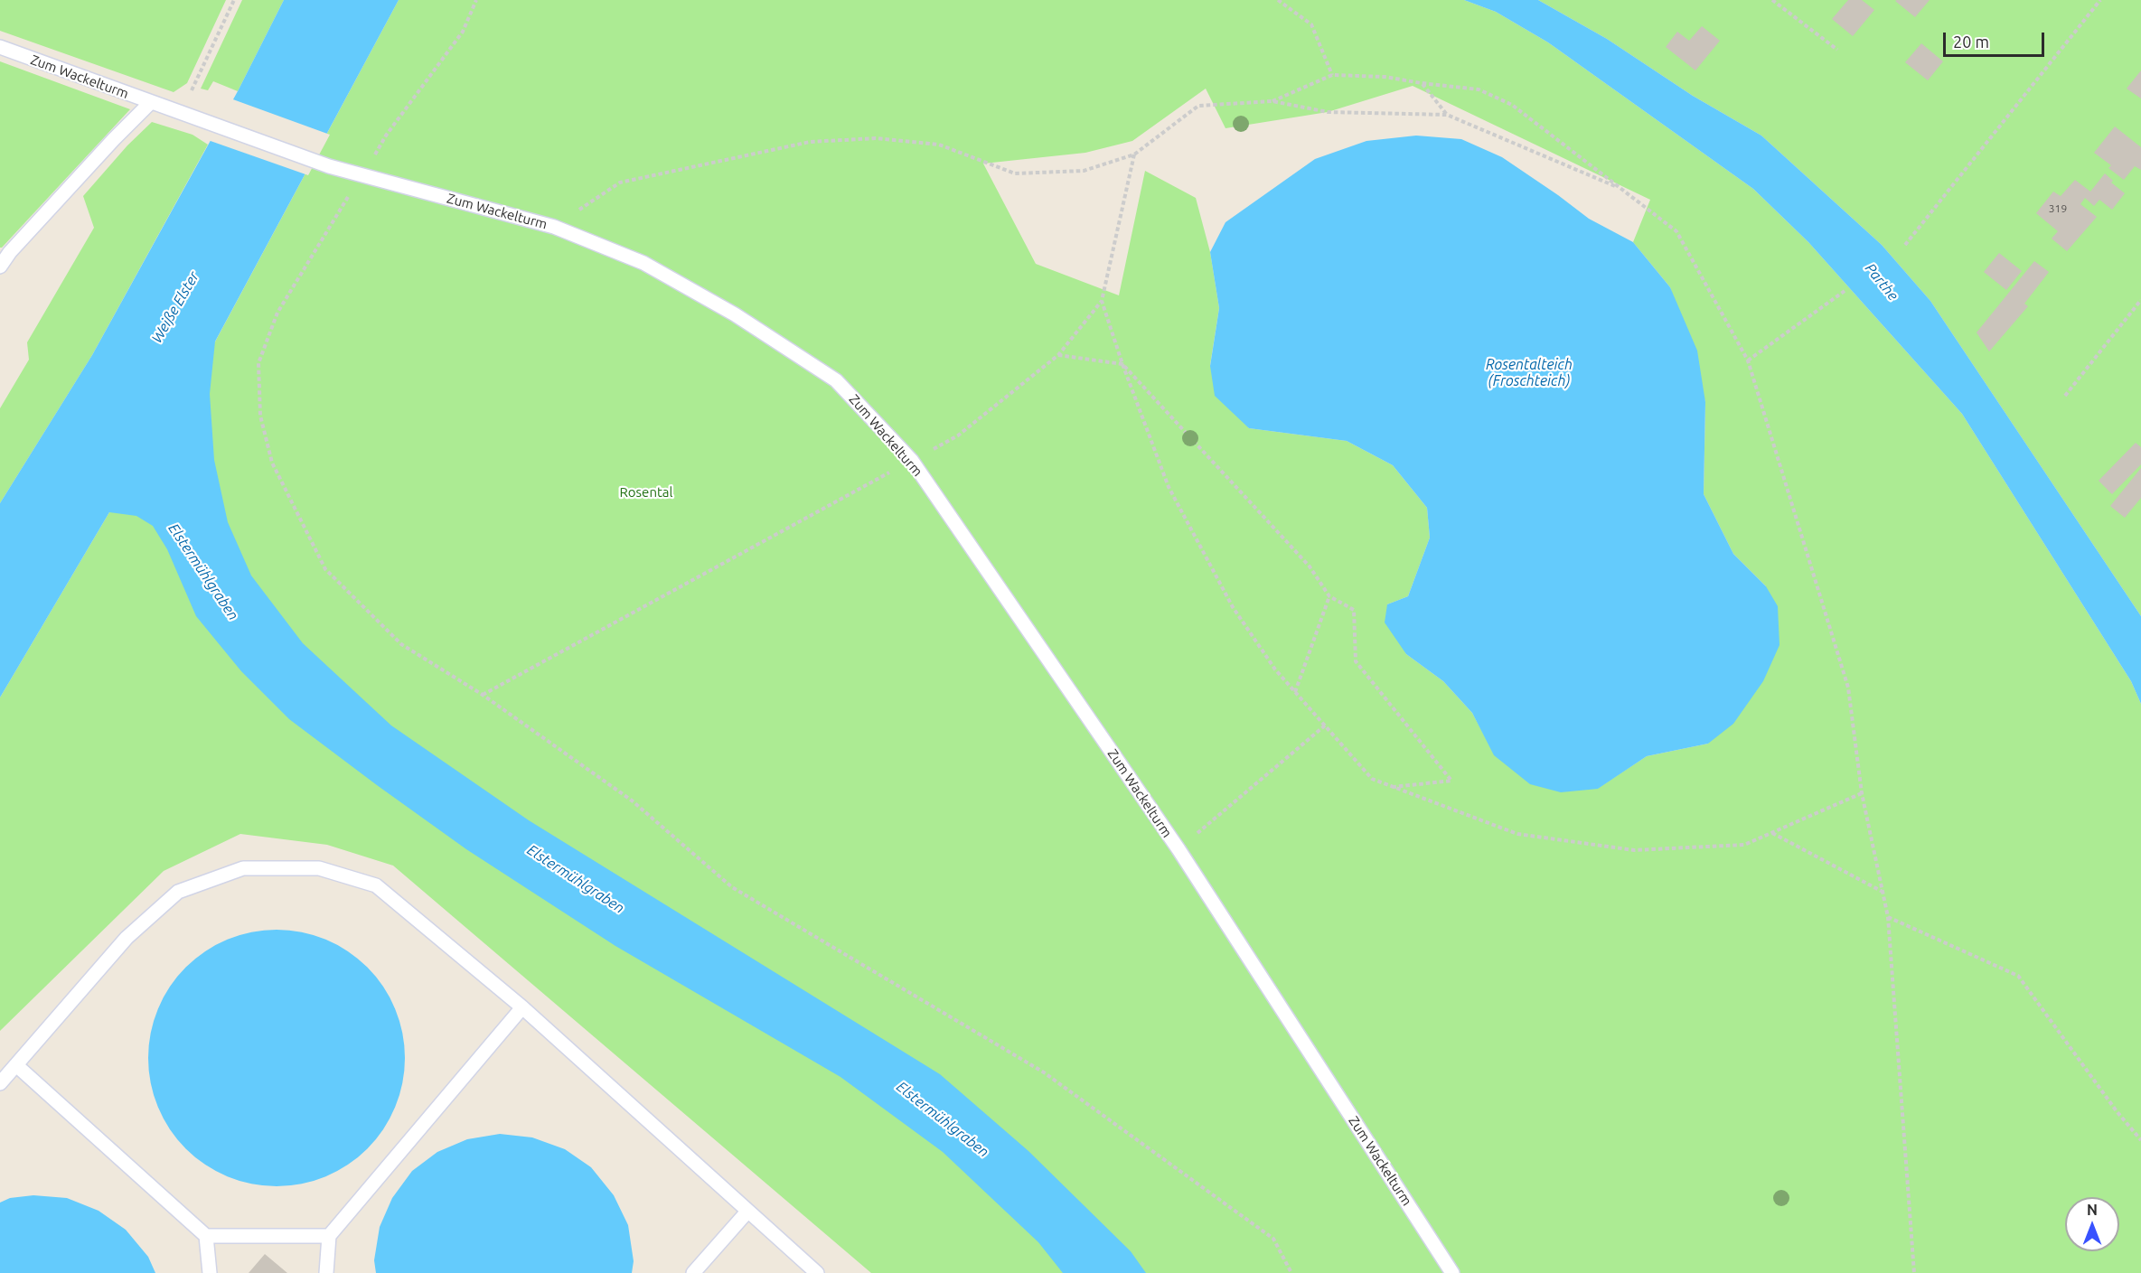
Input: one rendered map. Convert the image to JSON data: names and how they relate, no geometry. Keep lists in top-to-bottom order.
{
  "streets": {
    "lane": ["Zum Wackelturm"]
  },
  "water": [
    "Parthe",
    "Weiße Elster",
    "Rosentalteich (Froschteich)",
    "Elstermühlgraben"
  ],
  "parks": ["Rosental"],
  "house_numbers": ["319"],
  "scale_bar": "20 m",
  "north": "top"
}
